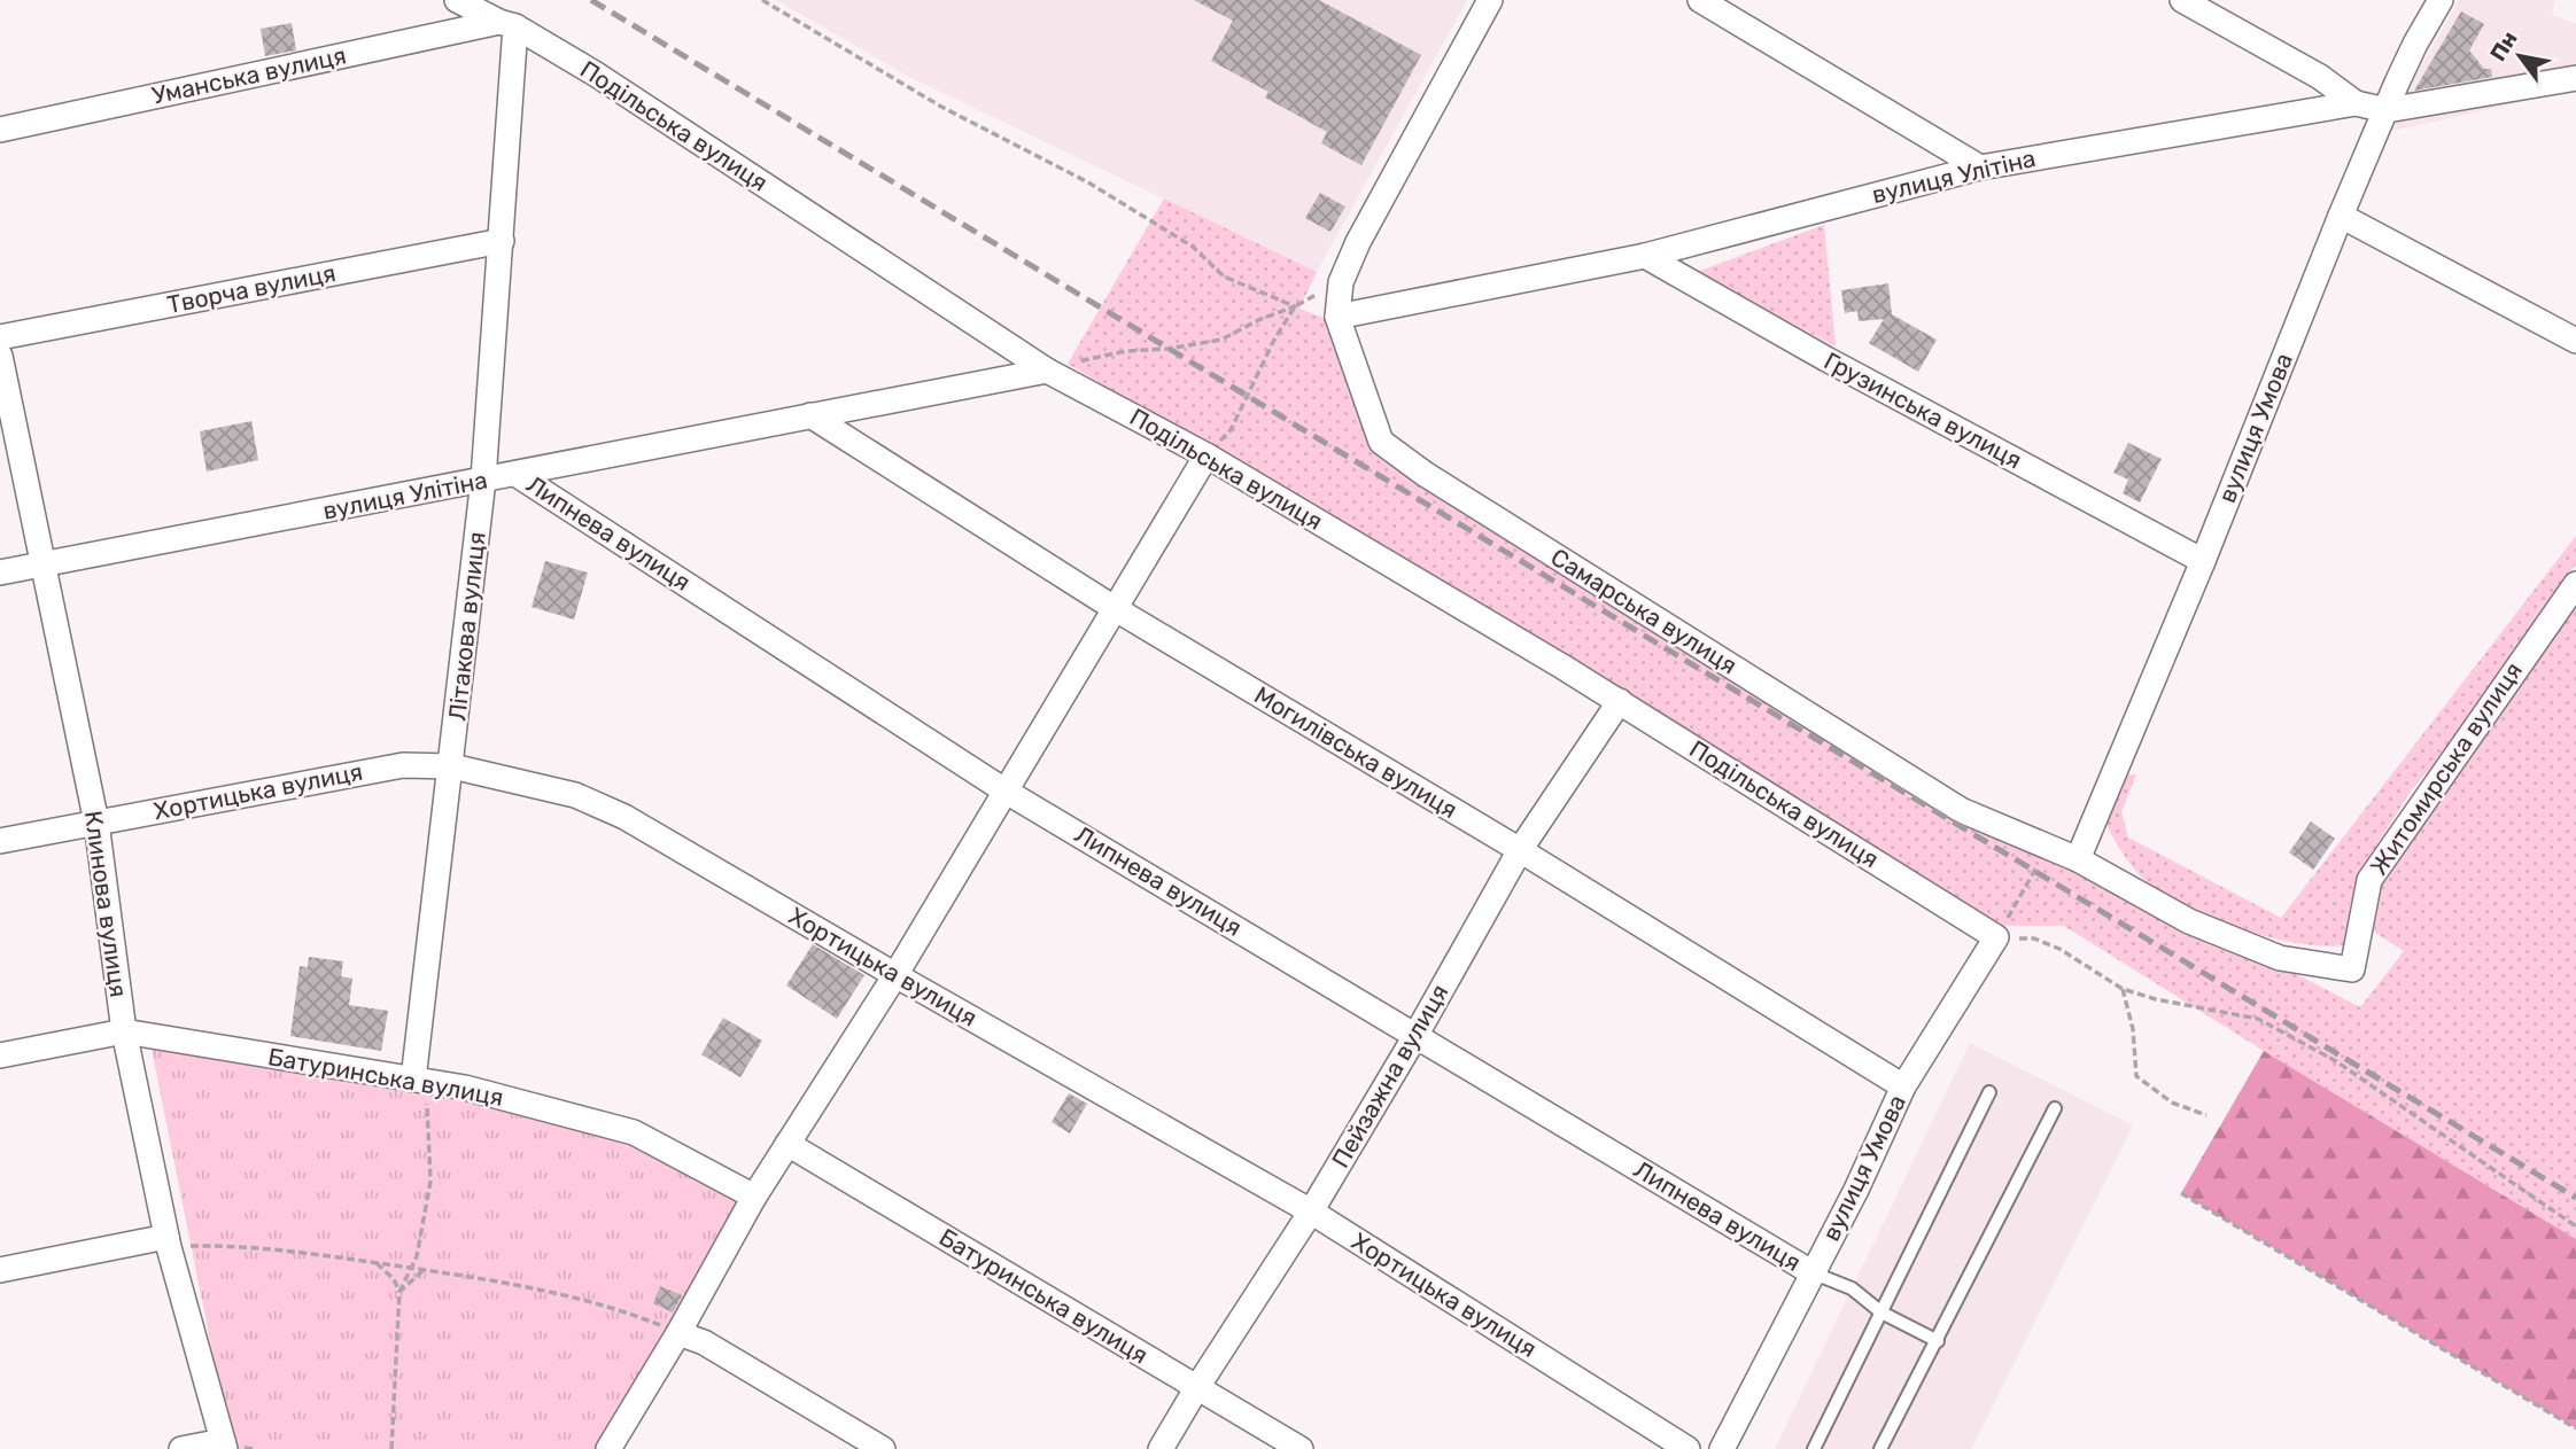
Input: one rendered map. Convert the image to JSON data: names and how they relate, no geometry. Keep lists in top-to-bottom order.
{
  "streets": {
    "street": [
      "Уманська вулиця",
      "Подільська вулиця",
      "вулиця Улітіна",
      "Творча вулиця",
      "Грузинська вулиця",
      "вулиця Умова",
      "Липнева вулиця",
      "Самарська вулиця",
      "Літакова вулиця",
      "Могилівська вулиця",
      "Житомирська вулиця",
      "Хортицька вулиця",
      "Клинова вулиця",
      "Пейзажна вулиця",
      "Батуринська вулиця"
    ]
  },
  "crossings": [
    ["Уманська вулиця", "Подільська вулиця"],
    ["Уманська вулиця", "Літакова вулиця"],
    ["Подільська вулиця", "вулиця Улітіна"],
    ["Подільська вулиця", "вулиця Умова"],
    ["Подільська вулиця", "Літакова вулиця"],
    ["Подільська вулиця", "Пейзажна вулиця"],
    ["вулиця Улітіна", "Грузинська вулиця"],
    ["вулиця Улітіна", "вулиця Умова"],
    ["вулиця Улітіна", "Липнева вулиця"],
    ["вулиця Улітіна", "Самарська вулиця"],
    ["вулиця Улітіна", "Літакова вулиця"],
    ["вулиця Улітіна", "Могилівська вулиця"],
    ["вулиця Улітіна", "Клинова вулиця"],
    ["Творча вулиця", "Літакова вулиця"],
    ["Грузинська вулиця", "вулиця Умова"],
    ["вулиця Умова", "Липнева вулиця"],
    ["вулиця Умова", "Самарська вулиця"],
    ["вулиця Умова", "Могилівська вулиця"],
    ["Липнева вулиця", "Пейзажна вулиця"],
    ["Самарська вулиця", "Житомирська вулиця"],
    ["Літакова вулиця", "Хортицька вулиця"],
    ["Літакова вулиця", "Батуринська вулиця"],
    ["Могилівська вулиця", "Пейзажна вулиця"],
    ["Хортицька вулиця", "Клинова вулиця"],
    ["Хортицька вулиця", "Пейзажна вулиця"],
    ["Клинова вулиця", "Батуринська вулиця"],
    ["Пейзажна вулиця", "Батуринська вулиця"]
  ],
  "north": "top left"
}
